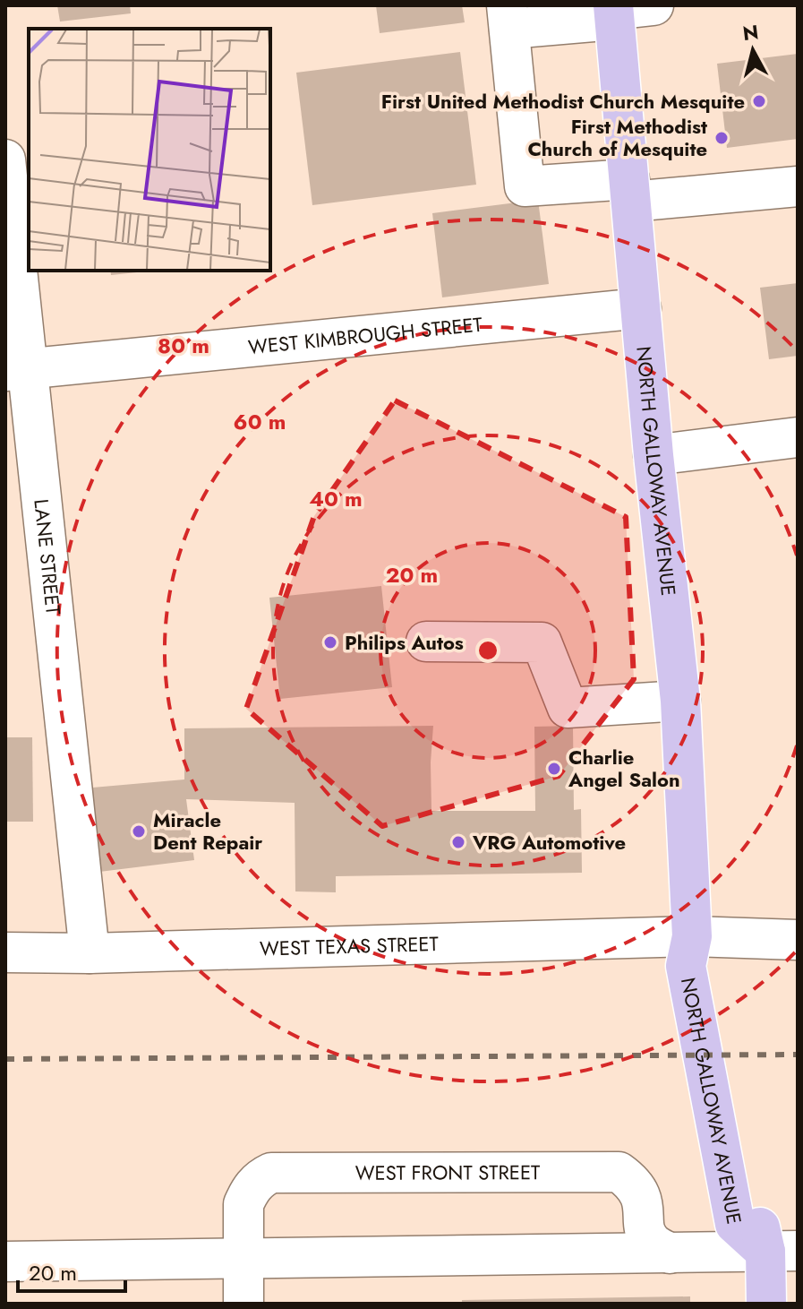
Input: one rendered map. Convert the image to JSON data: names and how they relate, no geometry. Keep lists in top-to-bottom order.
{
  "streets": {
    "main road": ["NORTH GALLOWAY AVENUE"],
    "street": [
      "WEST KIMBROUGH STREET",
      "LANE STREET",
      "WEST TEXAS STREET",
      "WEST FRONT STREET"
    ]
  },
  "crossings": [
    ["WEST KIMBROUGH STREET", "NORTH GALLOWAY AVENUE"],
    ["WEST KIMBROUGH STREET", "LANE STREET"],
    ["NORTH GALLOWAY AVENUE", "WEST TEXAS STREET"],
    ["LANE STREET", "WEST TEXAS STREET"]
  ],
  "places": [
    "First United Methodist Church Mesquite",
    "First Methodist Church of Mesquite",
    "Philips Autos",
    "Charlie Angel Salon",
    "Miracle Dent Repair",
    "VRG Automotive"
  ],
  "scale_bar": "20 m",
  "north": "top",
  "rings": [
    "80 m",
    "60 m",
    "40 m",
    "20 m"
  ]
}
